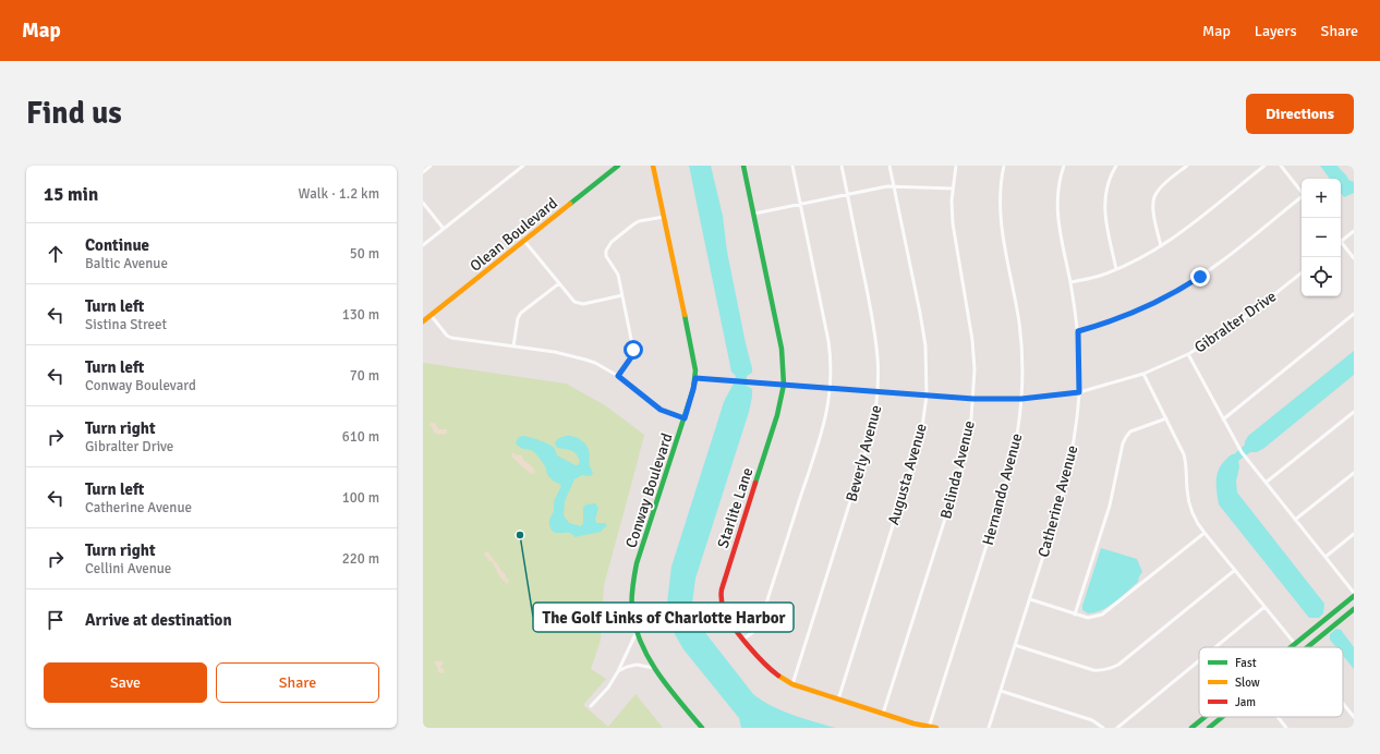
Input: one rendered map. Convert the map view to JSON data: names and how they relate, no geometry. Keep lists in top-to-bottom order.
{
  "streets": {
    "street": [
      "Olean Boulevard",
      "Gibralter Drive",
      "Beverly Avenue",
      "Belinda Avenue",
      "Augusta Avenue",
      "Hernando Avenue",
      "Conway Boulevard",
      "Catherine Avenue",
      "Starlite Lane"
    ]
  },
  "crossings": [
    ["Gibralter Drive", "Beverly Avenue"],
    ["Gibralter Drive", "Belinda Avenue"],
    ["Gibralter Drive", "Augusta Avenue"],
    ["Gibralter Drive", "Hernando Avenue"],
    ["Gibralter Drive", "Conway Boulevard"],
    ["Gibralter Drive", "Catherine Avenue"],
    ["Gibralter Drive", "Starlite Lane"],
    ["Beverly Avenue", "Starlite Lane"],
    ["Belinda Avenue", "Starlite Lane"],
    ["Augusta Avenue", "Starlite Lane"],
    ["Hernando Avenue", "Starlite Lane"]
  ],
  "places": ["The Golf Links of Charlotte Harbor"],
  "legend": ["Fast", "Slow", "Jam"],
  "page": {
    "header": "Map",
    "nav": ["Map", "Layers", "Share"],
    "buttons": [
      "Directions",
      ["Save", "Share"]
    ],
    "title": "Find us",
    "heading": ["15 min", "Walk · 1.2 km"],
    "map_buttons": ["+", "−"],
    "list": [
      ["Continue", "Baltic Avenue", "50 m"],
      ["Turn left", "Sistina Street", "130 m"],
      ["Turn left", "Conway Boulevard", "70 m"],
      ["Turn right", "Gibralter Drive", "610 m"],
      ["Turn left", "Catherine Avenue", "100 m"],
      ["Turn right", "Cellini Avenue", "220 m"],
      "Arrive at destination"
    ]
  }
}
